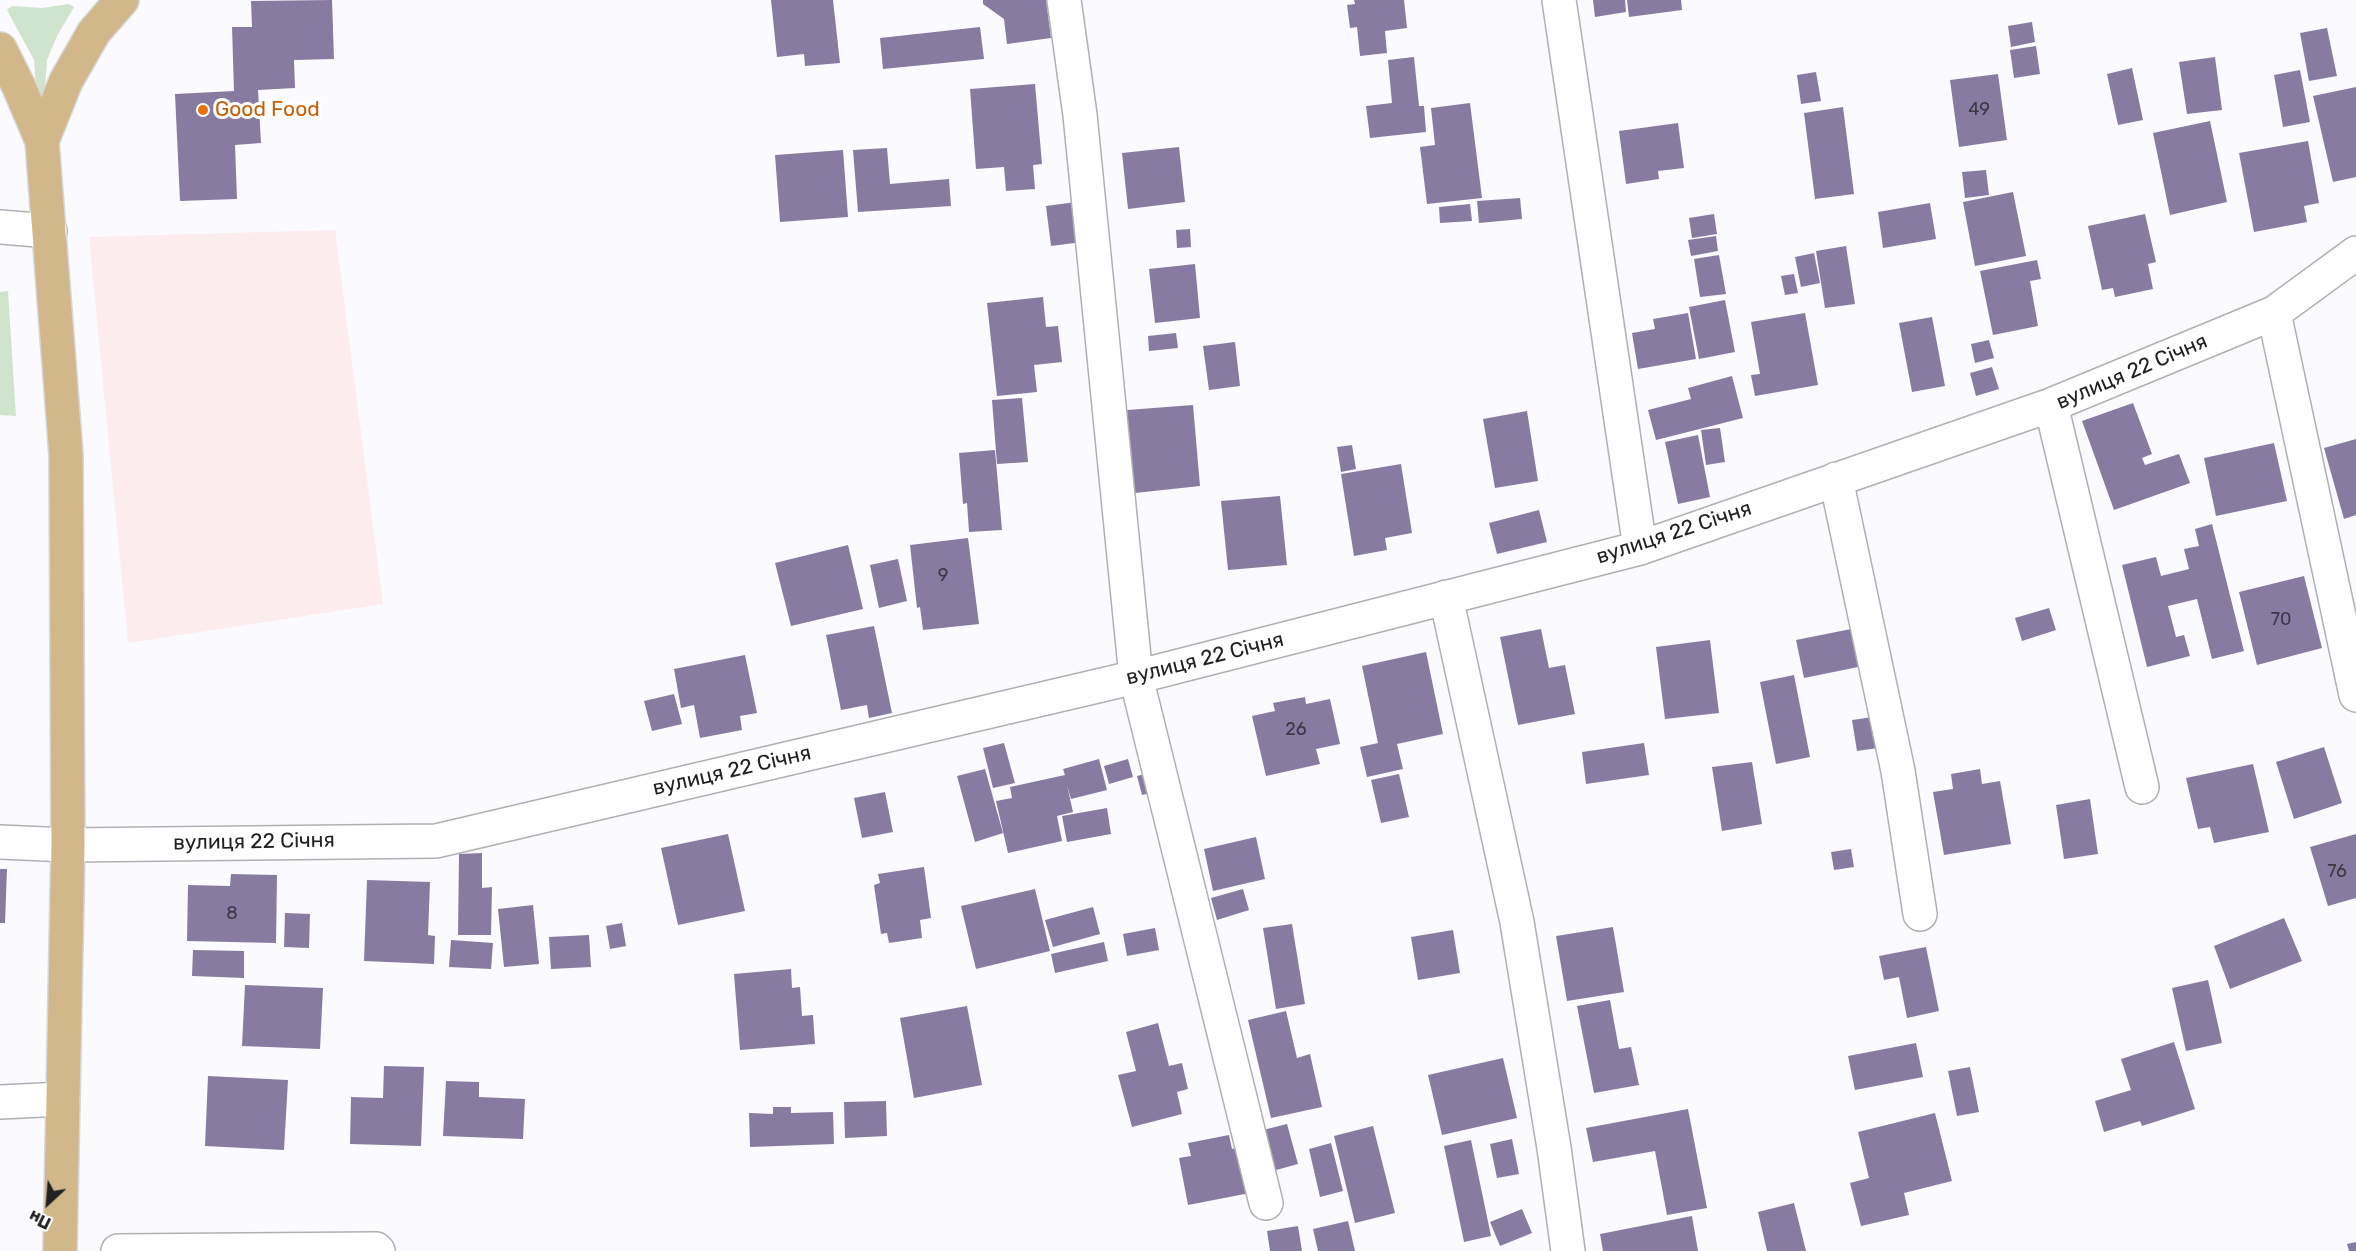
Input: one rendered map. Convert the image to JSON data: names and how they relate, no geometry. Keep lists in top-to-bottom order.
{
  "streets": {
    "street": ["вулиця 22 Січня"]
  },
  "places": ["Good Food"],
  "house_numbers": [
    "49",
    "9",
    "70",
    "26",
    "76",
    "8"
  ],
  "north": "bottom left"
}
